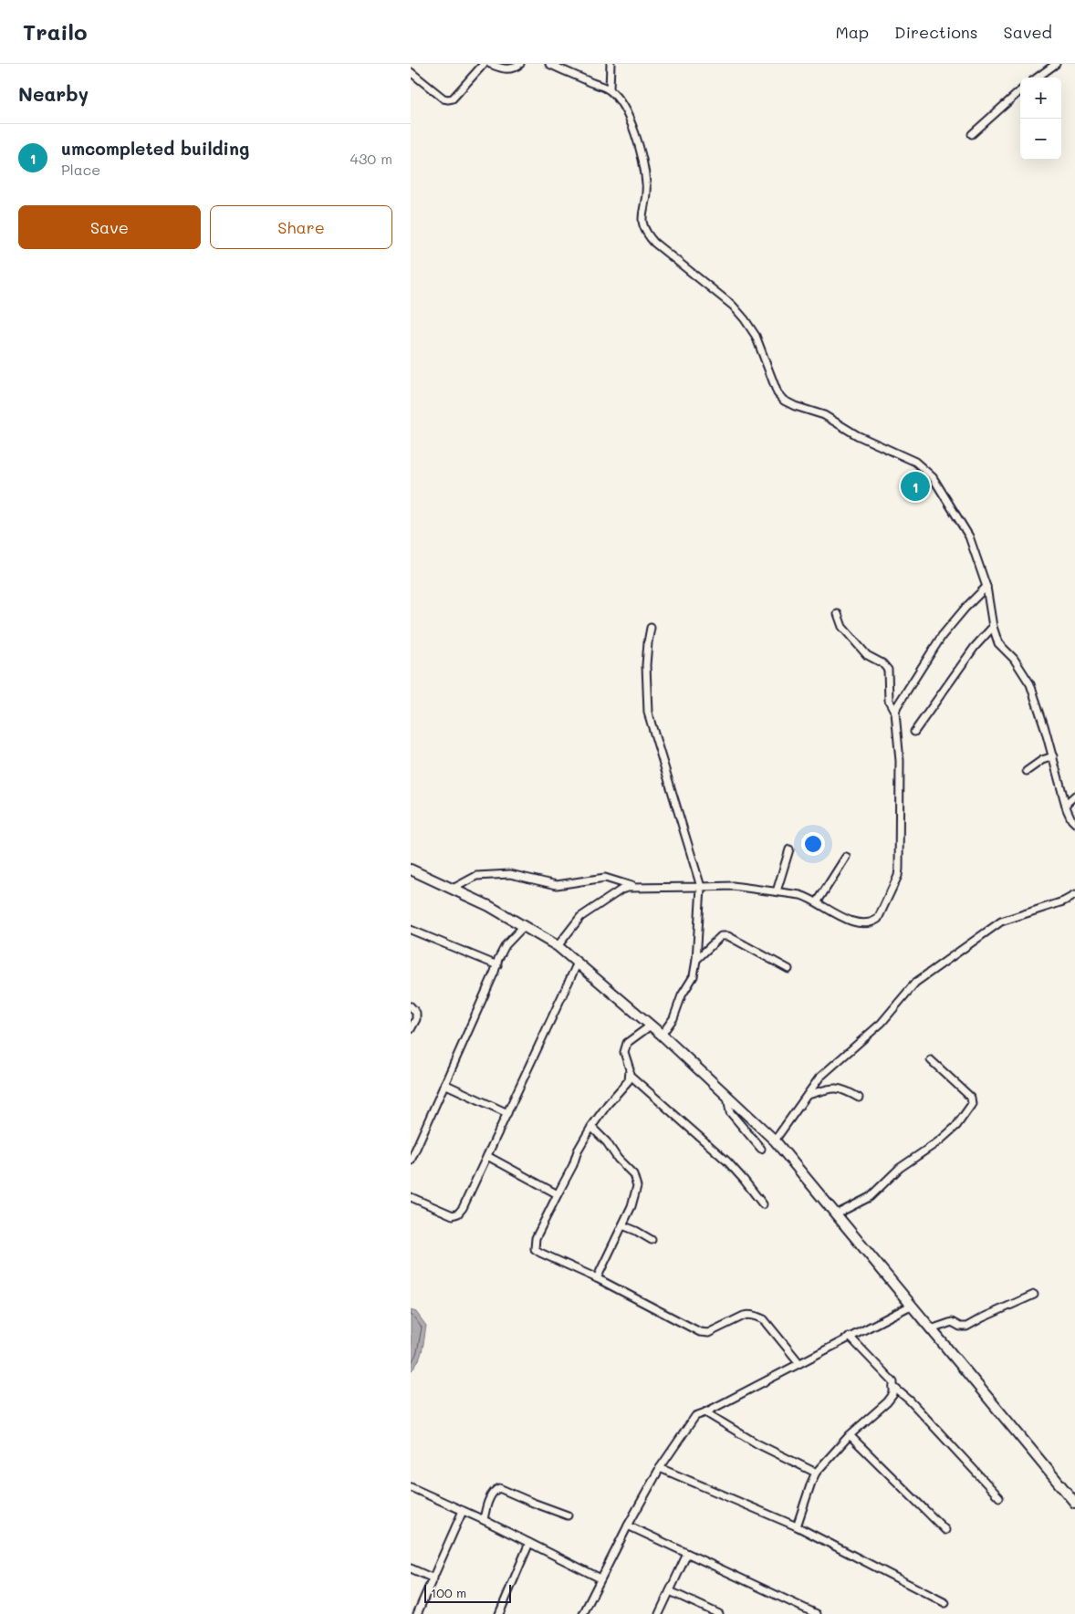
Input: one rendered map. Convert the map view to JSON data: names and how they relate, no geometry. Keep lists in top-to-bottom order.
{
  "scale_bar": "100 m",
  "page": {
    "header": "Trailo",
    "nav": ["Map", "Directions", "Saved"],
    "heading": "Nearby",
    "map_buttons": ["+", "−"],
    "list": [
      {
        "mark": "1",
        "name": "umcompleted building",
        "note": "Place",
        "value": "430 m"
      }
    ],
    "buttons": ["Save", "Share"],
    "pins": "1",
    "scale": "100 m"
  }
}
